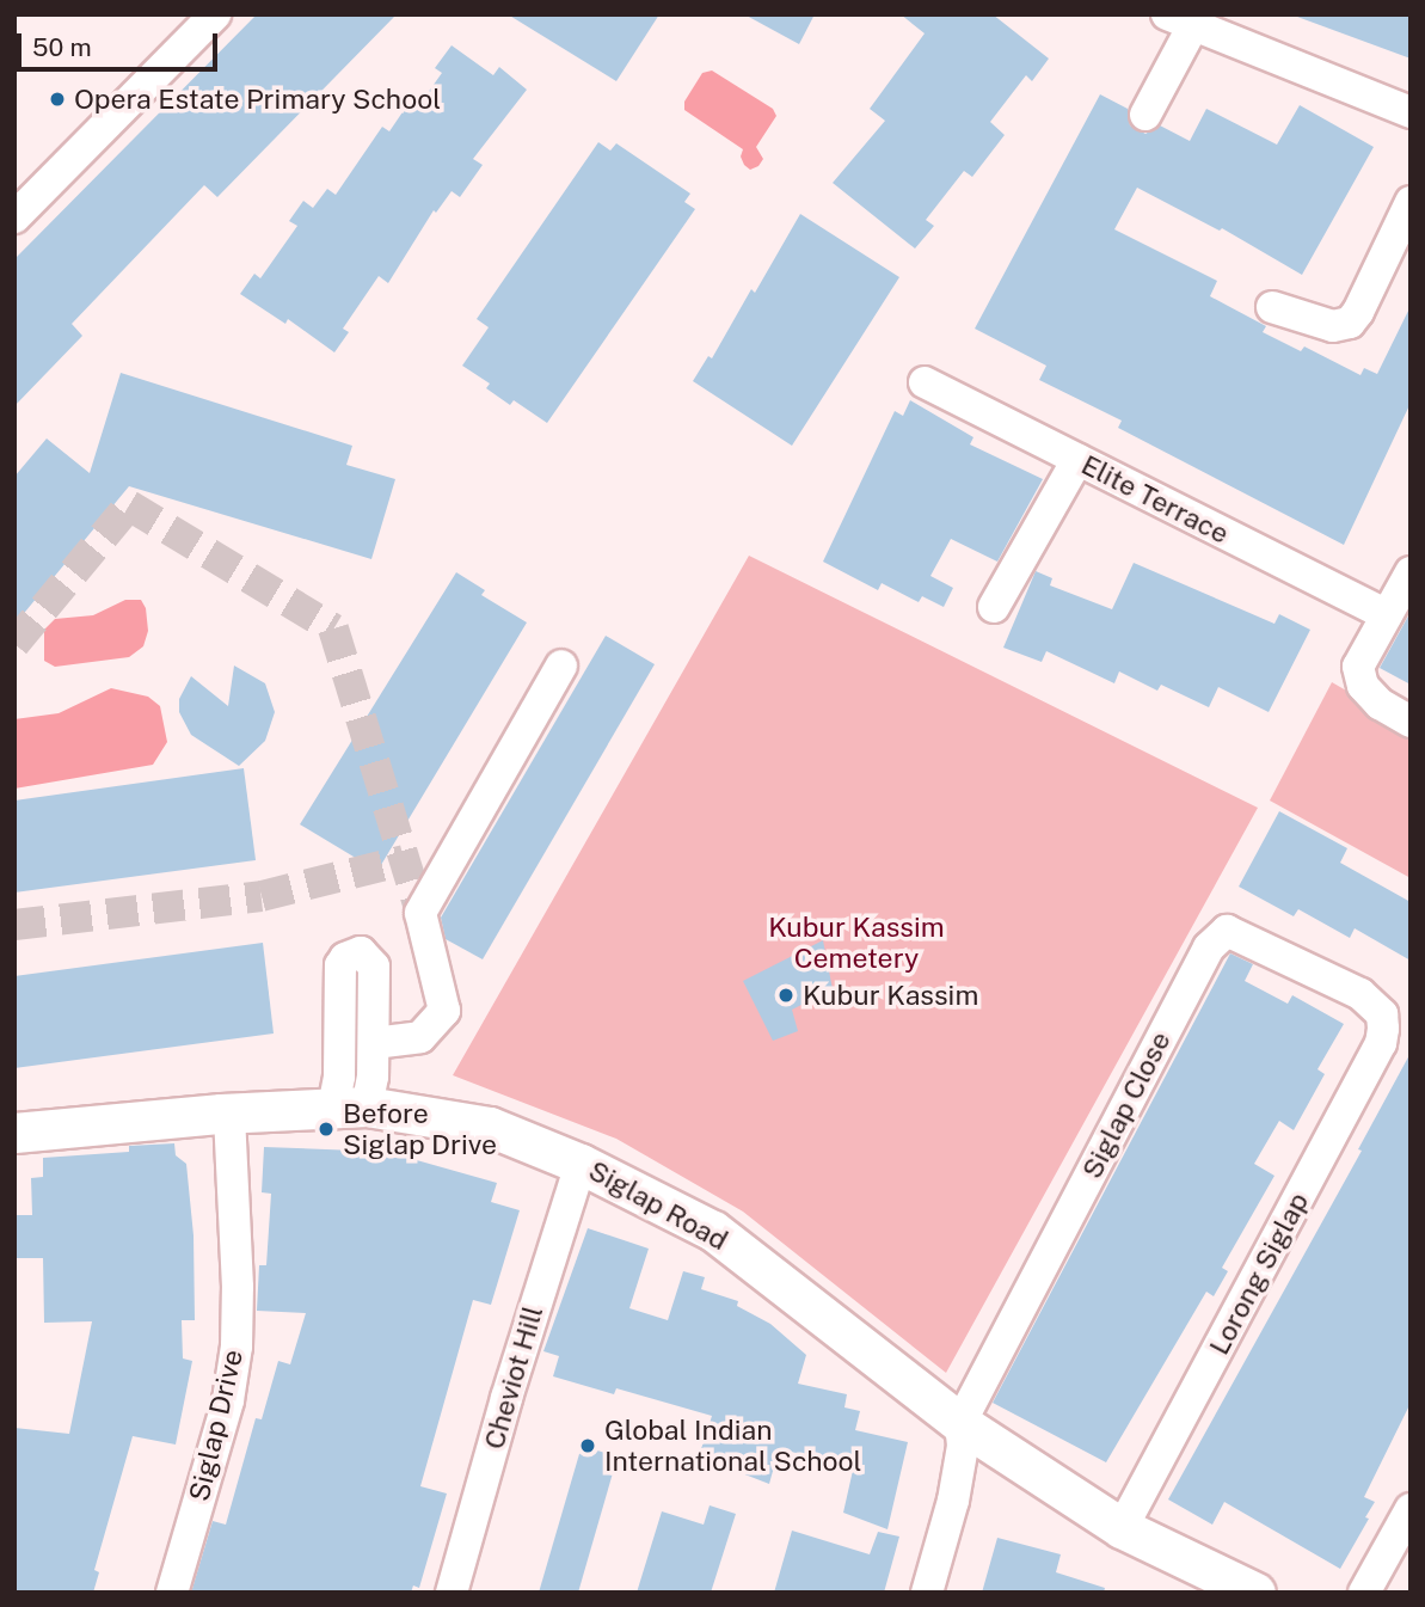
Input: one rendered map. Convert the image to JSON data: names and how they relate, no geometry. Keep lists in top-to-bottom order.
{
  "streets": {
    "main road": ["Siglap Road"],
    "street": [
      "Elite Terrace",
      "Siglap Close",
      "Lorong Siglap",
      "Cheviot Hill",
      "Siglap Drive"
    ]
  },
  "crossings": [
    ["Siglap Close", "Siglap Road"],
    ["Siglap Close", "Lorong Siglap"],
    ["Siglap Road", "Lorong Siglap"],
    ["Siglap Road", "Cheviot Hill"],
    ["Siglap Road", "Siglap Drive"]
  ],
  "parks": ["Kubur Kassim Cemetery"],
  "places": [
    "Opera Estate Primary School",
    "Kubur Kassim",
    "Before Siglap Drive",
    "Global Indian International School"
  ],
  "scale_bar": "50 m"
}
